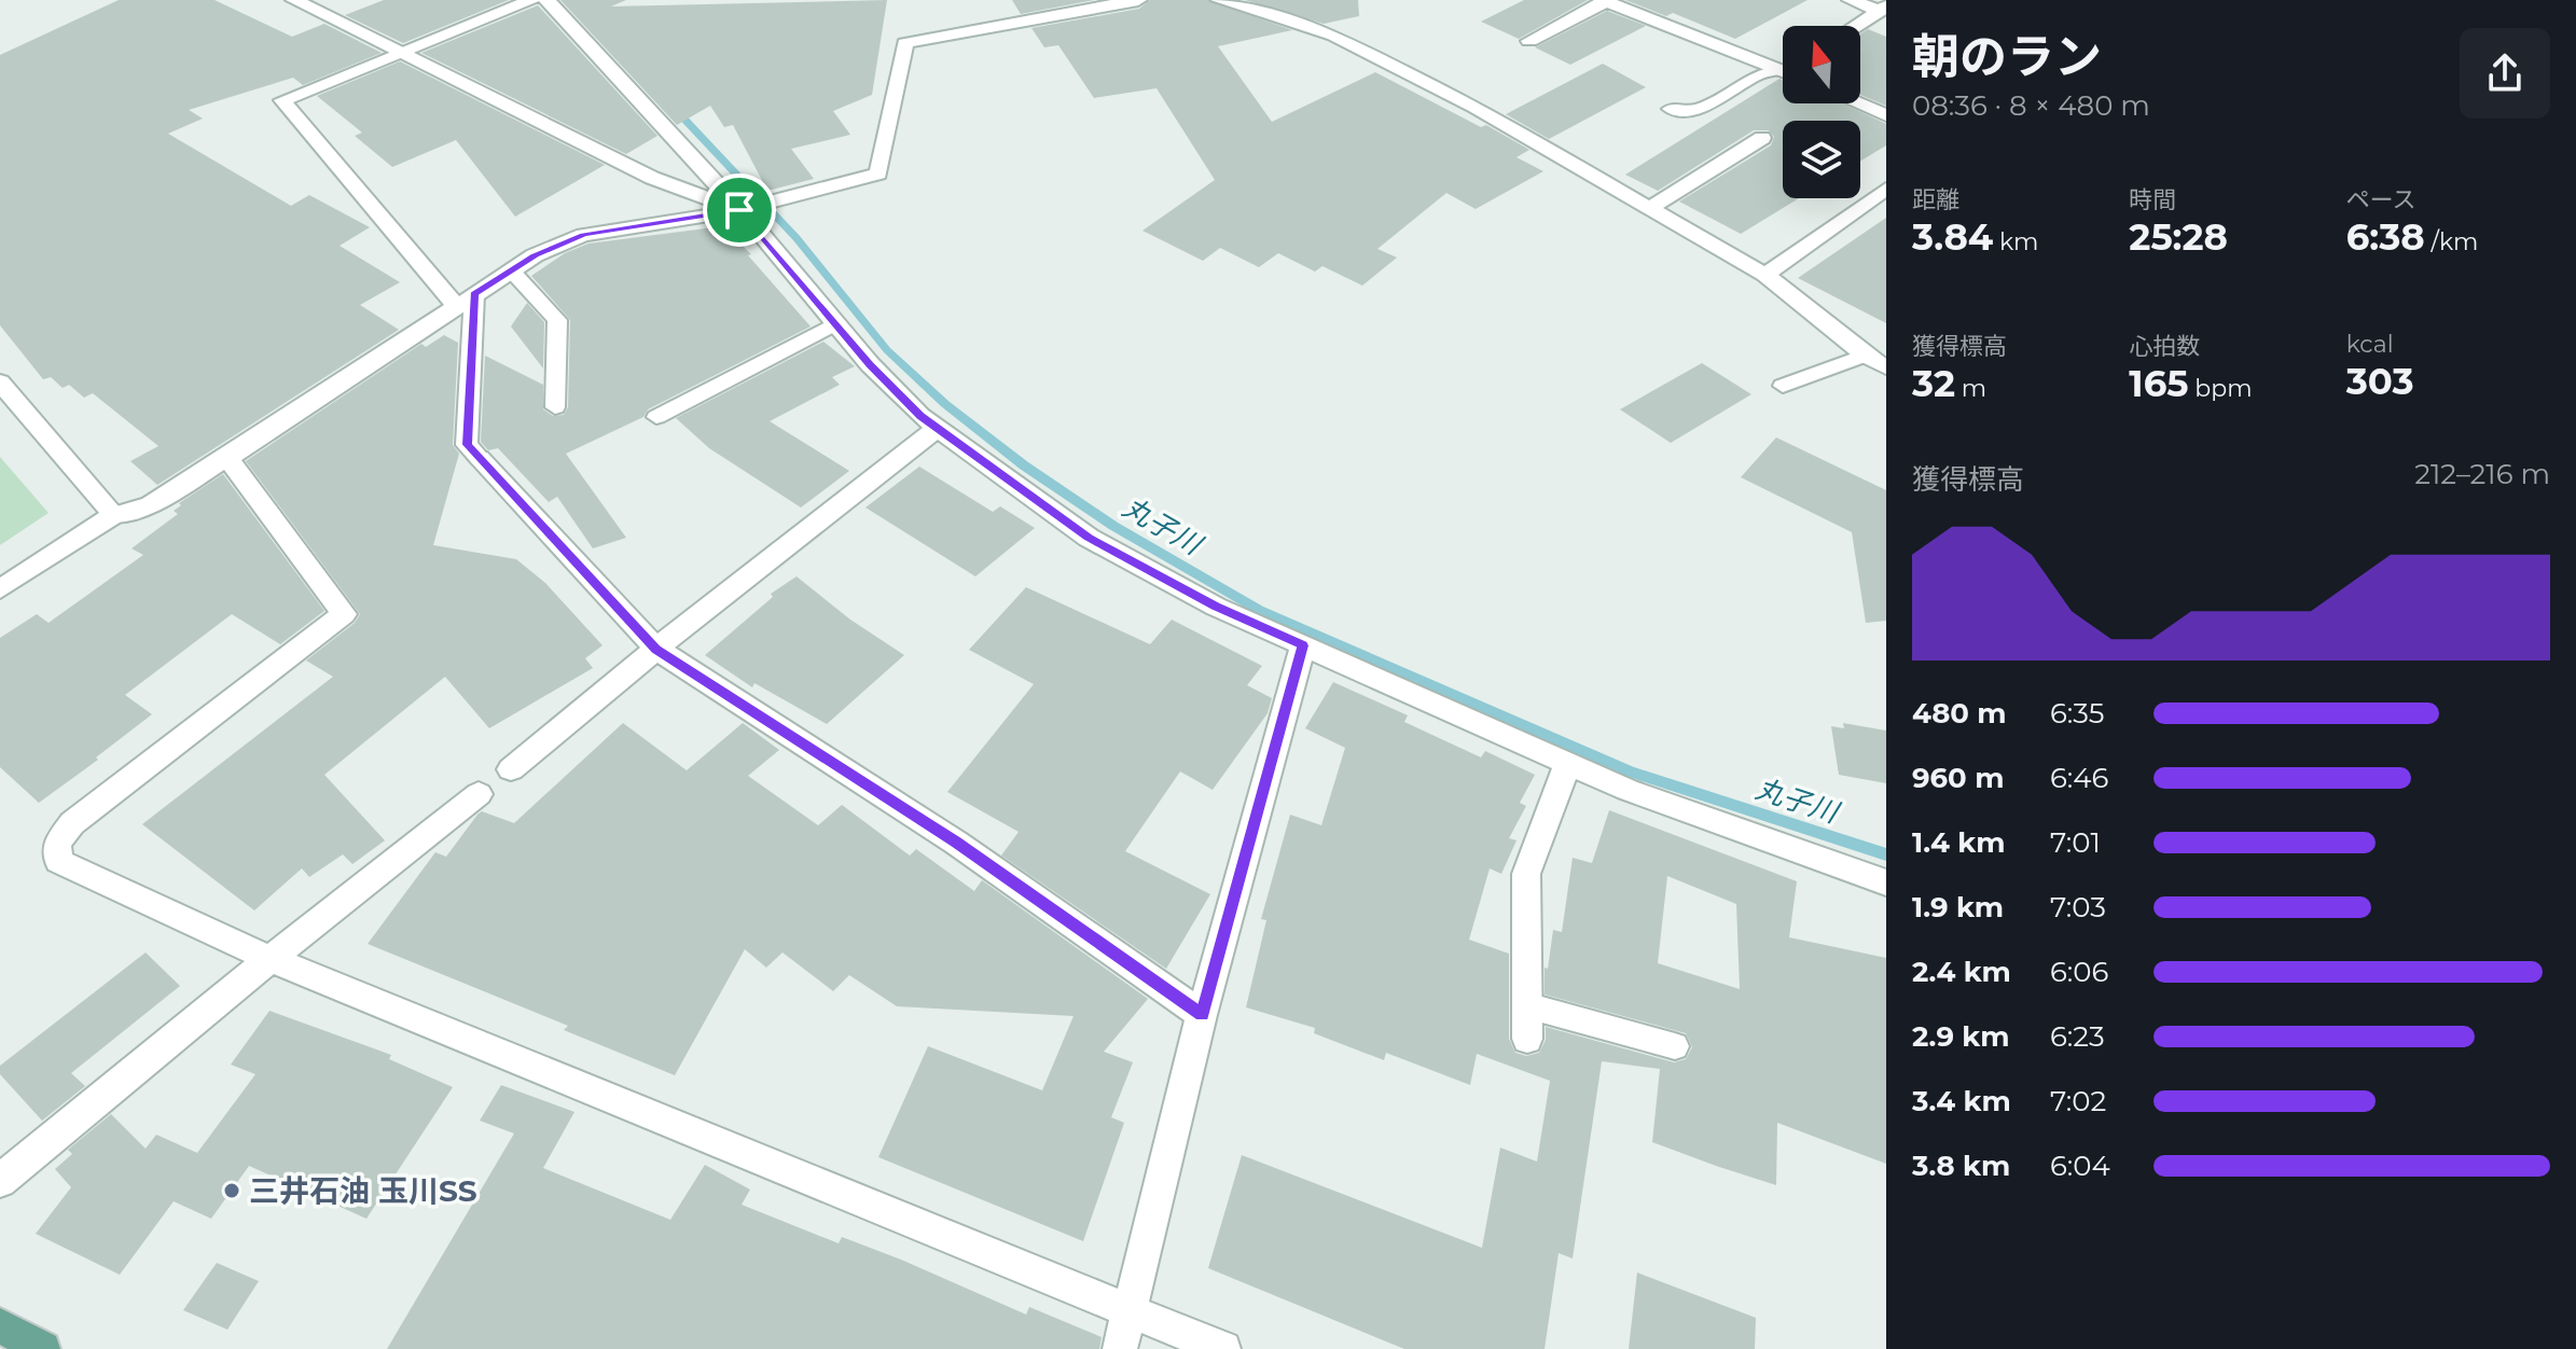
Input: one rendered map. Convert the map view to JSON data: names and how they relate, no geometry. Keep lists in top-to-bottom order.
{
  "water": ["丸子川"],
  "places": ["三井石油 玉川SS"],
  "north": "top",
  "page": {
    "heading": ["朝のラン", "08:36 · 8 × 480 m"],
    "stats": [
      ["距離", "3.84 km"],
      ["時間", "25:28"],
      ["ペース", "6:38 /km"],
      ["獲得標高", "32 m"],
      ["心拍数", "165 bpm"],
      ["kcal", "303"]
    ],
    "chart": ["獲得標高", "212–216 m"],
    "list": [
      {
        "name": "480 m",
        "note": "6:35"
      },
      {
        "name": "960 m",
        "note": "6:46"
      },
      {
        "name": "1.4 km",
        "note": "7:01"
      },
      {
        "name": "1.9 km",
        "note": "7:03"
      },
      {
        "name": "2.4 km",
        "note": "6:06"
      },
      {
        "name": "2.9 km",
        "note": "6:23"
      },
      {
        "name": "3.4 km",
        "note": "7:02"
      },
      {
        "name": "3.8 km",
        "note": "6:04"
      }
    ]
  }
}
